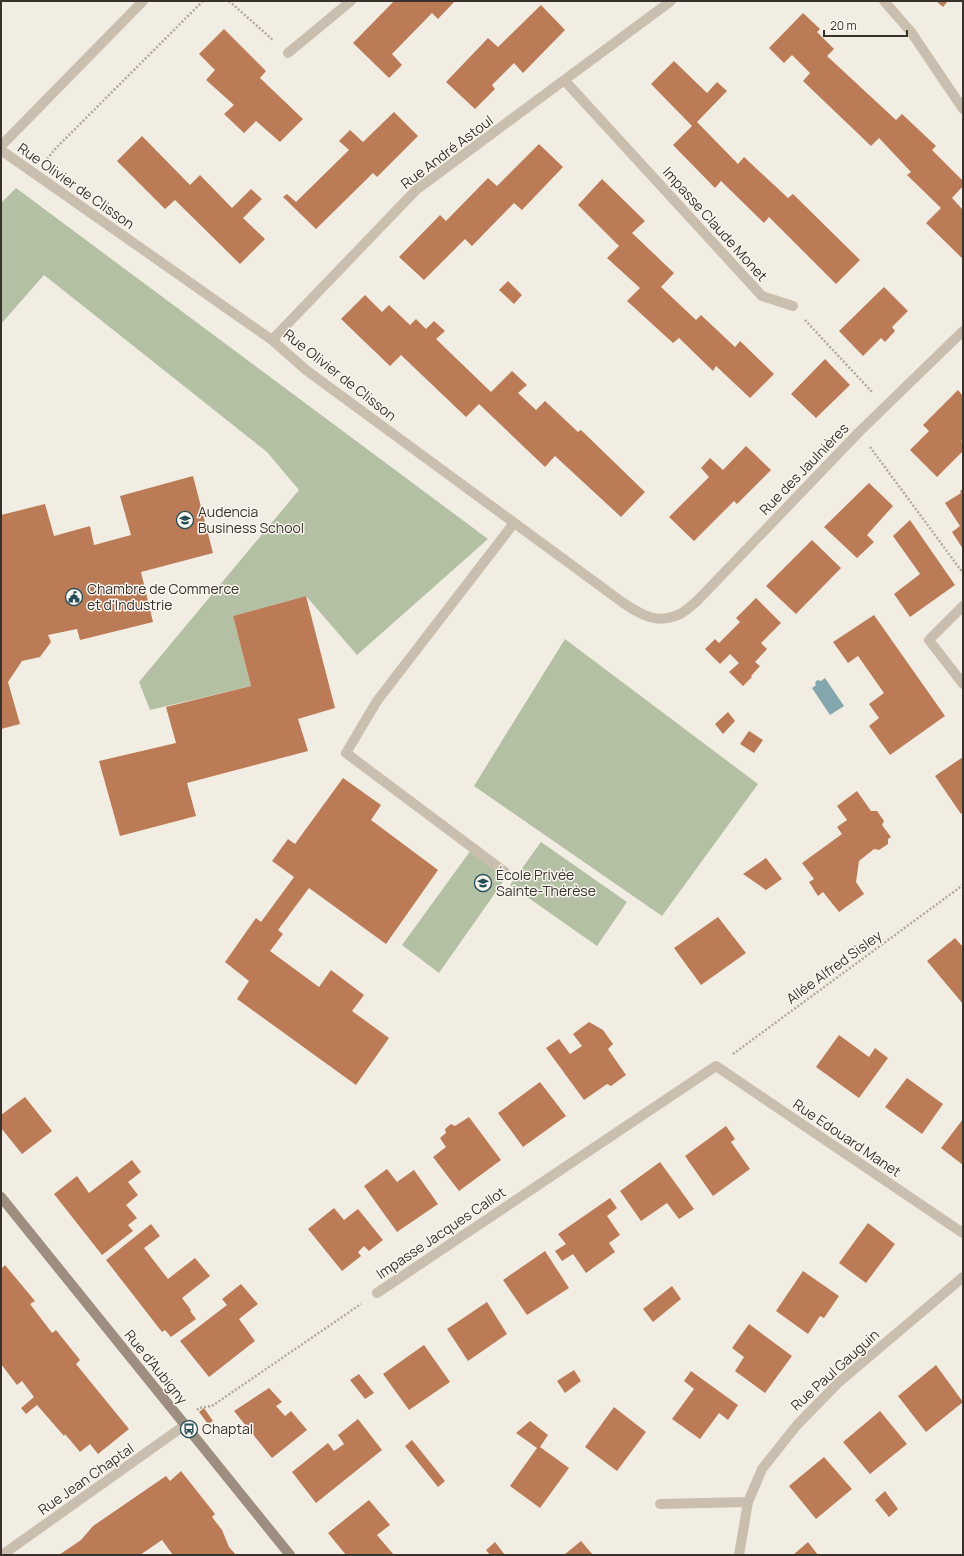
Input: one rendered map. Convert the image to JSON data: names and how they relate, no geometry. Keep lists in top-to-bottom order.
{
  "streets": {
    "main road": ["Rue d'Aubigny"],
    "street": [
      "Rue André Astoul",
      "Rue Olivier de Clisson",
      "Impasse Claude Monet",
      "Rue des Jaulnières",
      "Rue Edouard Manet",
      "Impasse Jacques Callot",
      "Rue Paul Gauguin",
      "Rue Jean Chaptal"
    ],
    "path": ["Allée Alfred Sisley"]
  },
  "crossings": [
    ["Rue André Astoul", "Rue Olivier de Clisson"],
    ["Rue André Astoul", "Impasse Claude Monet"],
    ["Rue Olivier de Clisson", "Rue des Jaulnières"],
    ["Allée Alfred Sisley", "Rue Edouard Manet"],
    ["Allée Alfred Sisley", "Impasse Jacques Callot"],
    ["Rue Edouard Manet", "Impasse Jacques Callot"],
    ["Impasse Jacques Callot", "Rue d'Aubigny"],
    ["Impasse Jacques Callot", "Rue Jean Chaptal"],
    ["Rue d'Aubigny", "Rue Jean Chaptal"]
  ],
  "places": {
    "school or university": ["Audencia Business School", "École Privée Sainte-Thérèse"],
    "public building": ["Chambre de Commerce et d'Industrie"],
    "bus stop": ["Chaptal"]
  },
  "scale_bar": "20 m"
}
